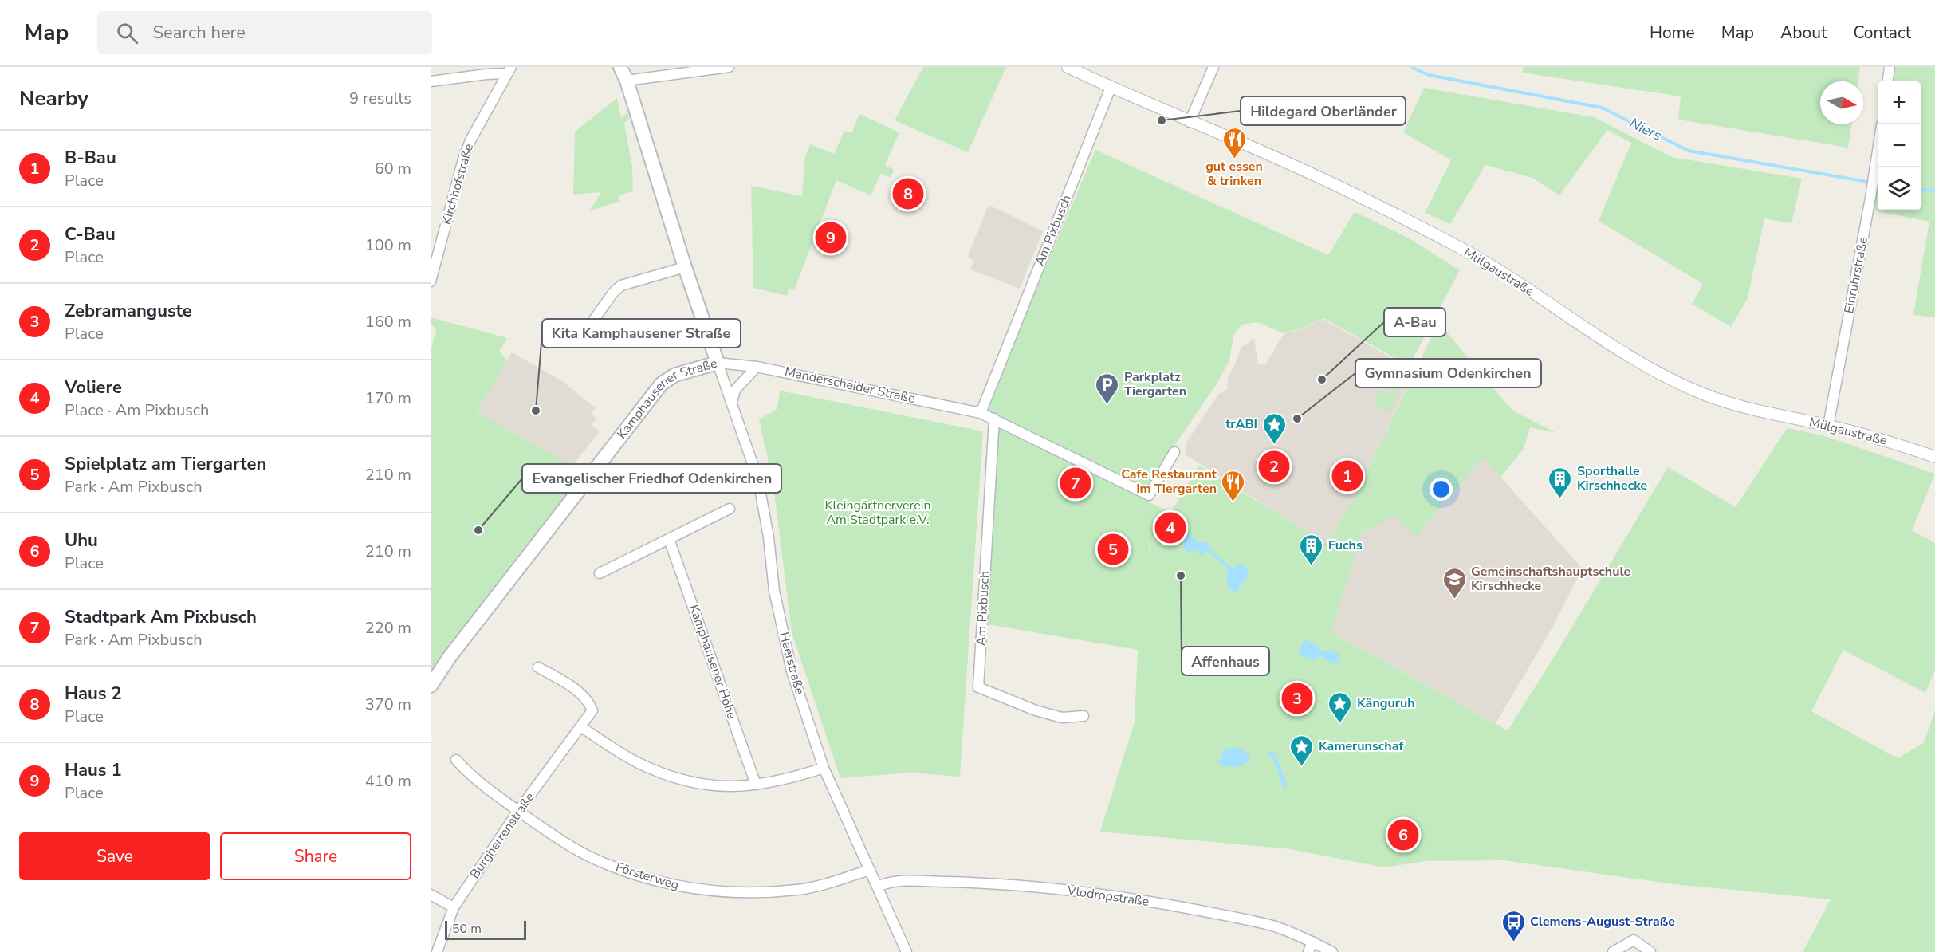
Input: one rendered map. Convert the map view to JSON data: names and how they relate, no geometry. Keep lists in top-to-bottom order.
{
  "streets": {
    "main road": ["Kamphausener Straße"],
    "street": [
      "Kirchhofstraße",
      "Am Pixbusch",
      "Mülgaustraße",
      "Einruhrstraße",
      "Manderscheider Straße",
      "Kamphausener Höhe",
      "Heerstraße",
      "Burgherrenstraße",
      "Försterweg",
      "Vlodropstraße"
    ]
  },
  "crossings": [
    ["Am Pixbusch", "Mülgaustraße"],
    ["Am Pixbusch", "Manderscheider Straße"],
    ["Mülgaustraße", "Einruhrstraße"],
    ["Manderscheider Straße", "Kamphausener Straße"],
    ["Manderscheider Straße", "Heerstraße"],
    ["Kamphausener Straße", "Heerstraße"],
    ["Heerstraße", "Försterweg"],
    ["Heerstraße", "Vlodropstraße"],
    ["Burgherrenstraße", "Försterweg"]
  ],
  "water": ["Niers"],
  "parks": ["Kleingärtnerverein Am Stadtpark e.V."],
  "places": {
    "other": [
      "Hildegard Oberländer",
      "A-Bau",
      "Kita Kamphausener Straße",
      "Gymnasium Odenkirchen",
      "Evangelischer Friedhof Odenkirchen",
      "Affenhaus"
    ],
    "restaurant": ["gut essen & trinken", "Cafe Restaurant im Tiergarten"],
    "parking": ["Parkplatz Tiergarten"],
    "place": ["trABI", "Känguruh", "Kamerunschaf"],
    "building": ["Sporthalle Kirschhecke", "Fuchs"],
    "school or university": ["Gemeinschaftshauptschule Kirschhecke"],
    "bus stop": ["Clemens-August-Straße"]
  },
  "scale_bar": "50 m",
  "north": "right",
  "page": {
    "header": "Map",
    "search": "Search here",
    "nav": [
      "Home",
      "Map",
      "About",
      "Contact"
    ],
    "heading": ["Nearby", "9 results"],
    "map_buttons": ["+", "−"],
    "list": [
      {
        "mark": "1",
        "name": "B-Bau",
        "note": "Place",
        "value": "60 m"
      },
      {
        "mark": "2",
        "name": "C-Bau",
        "note": "Place",
        "value": "100 m"
      },
      {
        "mark": "3",
        "name": "Zebramanguste",
        "note": "Place",
        "value": "160 m"
      },
      {
        "mark": "4",
        "name": "Voliere",
        "note": "Place · Am Pixbusch",
        "value": "170 m"
      },
      {
        "mark": "5",
        "name": "Spielplatz am Tiergarten",
        "note": "Park · Am Pixbusch",
        "value": "210 m"
      },
      {
        "mark": "6",
        "name": "Uhu",
        "note": "Place",
        "value": "210 m"
      },
      {
        "mark": "7",
        "name": "Stadtpark Am Pixbusch",
        "note": "Park · Am Pixbusch",
        "value": "220 m"
      },
      {
        "mark": "8",
        "name": "Haus 2",
        "note": "Place",
        "value": "370 m"
      },
      {
        "mark": "9",
        "name": "Haus 1",
        "note": "Place",
        "value": "410 m"
      }
    ],
    "pins": [
      "8",
      "9",
      "2",
      "1",
      "7",
      "4",
      "5",
      "3",
      "6"
    ],
    "buttons": ["Save", "Share"],
    "scale": "50 m"
  }
}
